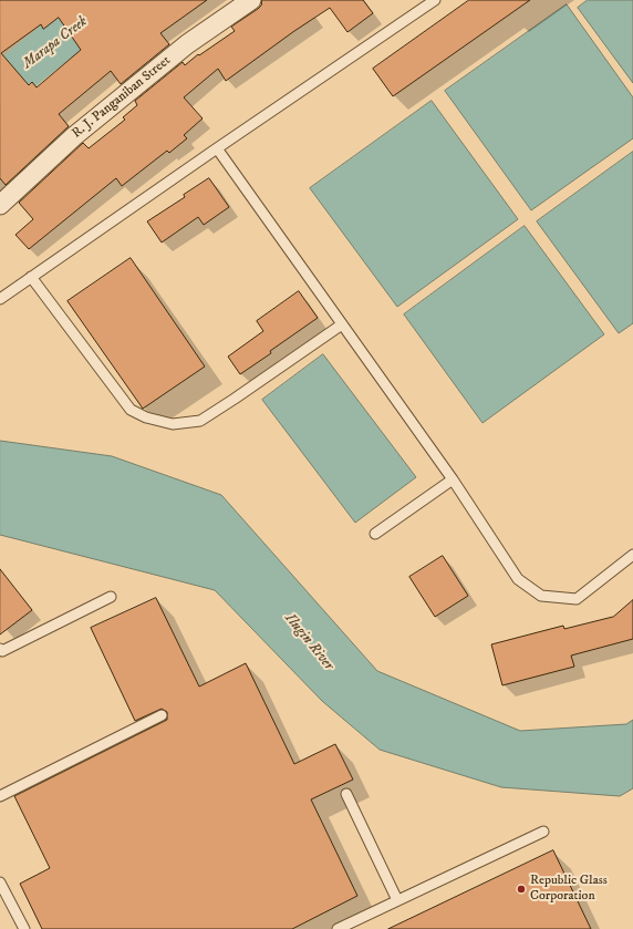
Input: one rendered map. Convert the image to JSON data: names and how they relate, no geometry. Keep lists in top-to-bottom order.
{
  "streets": {
    "street": ["R. J. Panganiban Street"]
  },
  "water": ["Marapa Creek", "Ilugin River"],
  "places": ["Republic Glass Corporation"]
}
